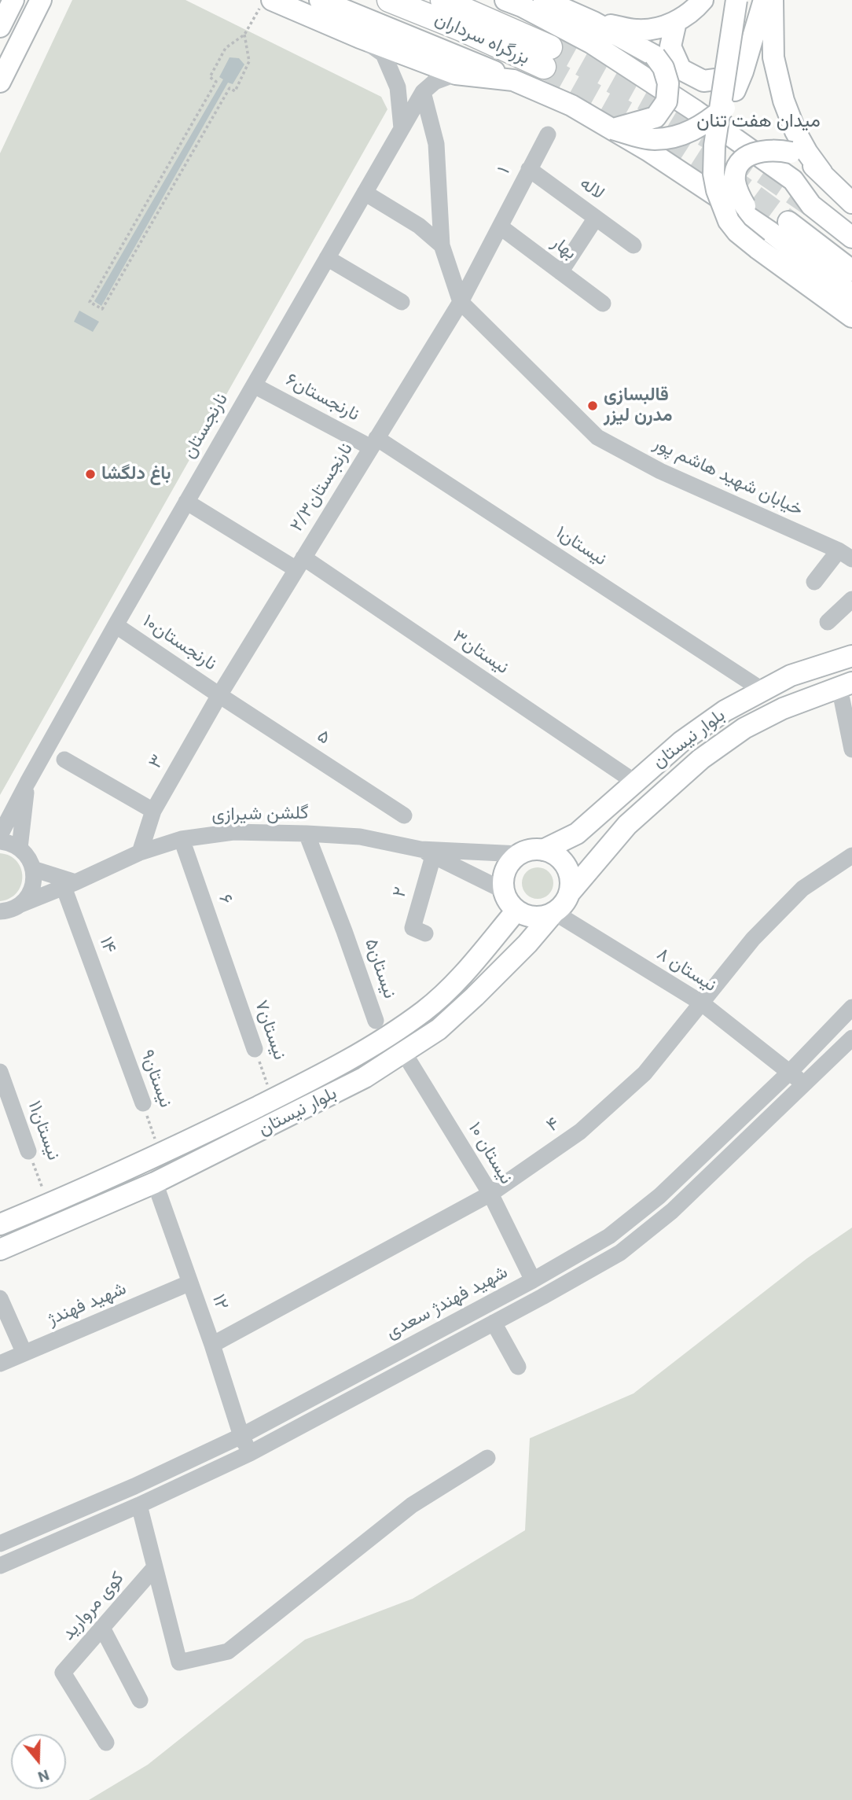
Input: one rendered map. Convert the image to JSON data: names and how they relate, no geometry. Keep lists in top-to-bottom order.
{
  "streets": {
    "highway": ["بزرگراه سرداران"],
    "main road": ["بلوار نیستان"],
    "street": [
      "۱",
      "لاله ‍",
      "بهار",
      "۶نارنجستان",
      "نارنجستان",
      "خیابان شهید هاشم پور",
      "۲/۳نارنجستان",
      "۱نیستان",
      "۱۰نارنجستان",
      "۳نیستان",
      "۵",
      "۳",
      "گلشن شیرازی",
      "۲",
      "۶",
      "۱۴",
      "۵نیستان",
      "نیستان ۸",
      "۷نیستان",
      "۹نیستان",
      "۴",
      "۱۱نیستان",
      "نیستان ۱۰",
      "۱۲",
      "شهید فهندژ سعدی",
      "شهید فهندژ",
      "کوی مروارید"
    ]
  },
  "crossings": [
    ["۱", "لاله ‍"],
    ["۱", "بهار"],
    ["۱", "خیابان شهید هاشم پور"],
    ["۱", "۲/۳نارنجستان"],
    ["۶نارنجستان", "نارنجستان"],
    ["۶نارنجستان", "۲/۳نارنجستان"],
    ["۶نارنجستان", "۱نیستان"],
    ["نارنجستان", "خیابان شهید هاشم پور"],
    ["نارنجستان", "۱۰نارنجستان"],
    ["نارنجستان", "۳نیستان"],
    ["خیابان شهید هاشم پور", "۲/۳نارنجستان"],
    ["۲/۳نارنجستان", "۱نیستان"],
    ["۲/۳نارنجستان", "۱۰نارنجستان"],
    ["۲/۳نارنجستان", "۳نیستان"],
    ["۲/۳نارنجستان", "۵"],
    ["۲/۳نارنجستان", "۳"],
    ["۱نیستان", "بلوار نیستان"],
    ["۱۰نارنجستان", "۵"],
    ["۱۰نارنجستان", "۳"],
    ["۳نیستان", "بلوار نیستان"],
    ["۵", "۳"],
    ["بلوار نیستان", "گلشن شیرازی"],
    ["بلوار نیستان", "نیستان ۸"],
    ["بلوار نیستان", "۷نیستان"],
    ["بلوار نیستان", "۹نیستان"],
    ["بلوار نیستان", "۱۱نیستان"],
    ["بلوار نیستان", "نیستان ۱۰"],
    ["بلوار نیستان", "۱۲"],
    ["۳", "گلشن شیرازی"],
    ["گلشن شیرازی", "۲"],
    ["گلشن شیرازی", "۶"],
    ["گلشن شیرازی", "۱۴"],
    ["گلشن شیرازی", "۵نیستان"],
    ["گلشن شیرازی", "نیستان ۸"],
    ["۶", "۷نیستان"],
    ["۱۴", "۹نیستان"],
    ["نیستان ۸", "۴"],
    ["نیستان ۸", "شهید فهندژ سعدی"],
    ["۴", "نیستان ۱۰"],
    ["۴", "۱۲"],
    ["نیستان ۱۰", "شهید فهندژ سعدی"],
    ["۱۲", "شهید فهندژ سعدی"],
    ["۱۲", "شهید فهندژ"]
  ],
  "districts": ["میدان هفت تنان"],
  "places": ["قالبسازی مدرن لیزر", "باغ دلگشا"],
  "north": "bottom"
}
